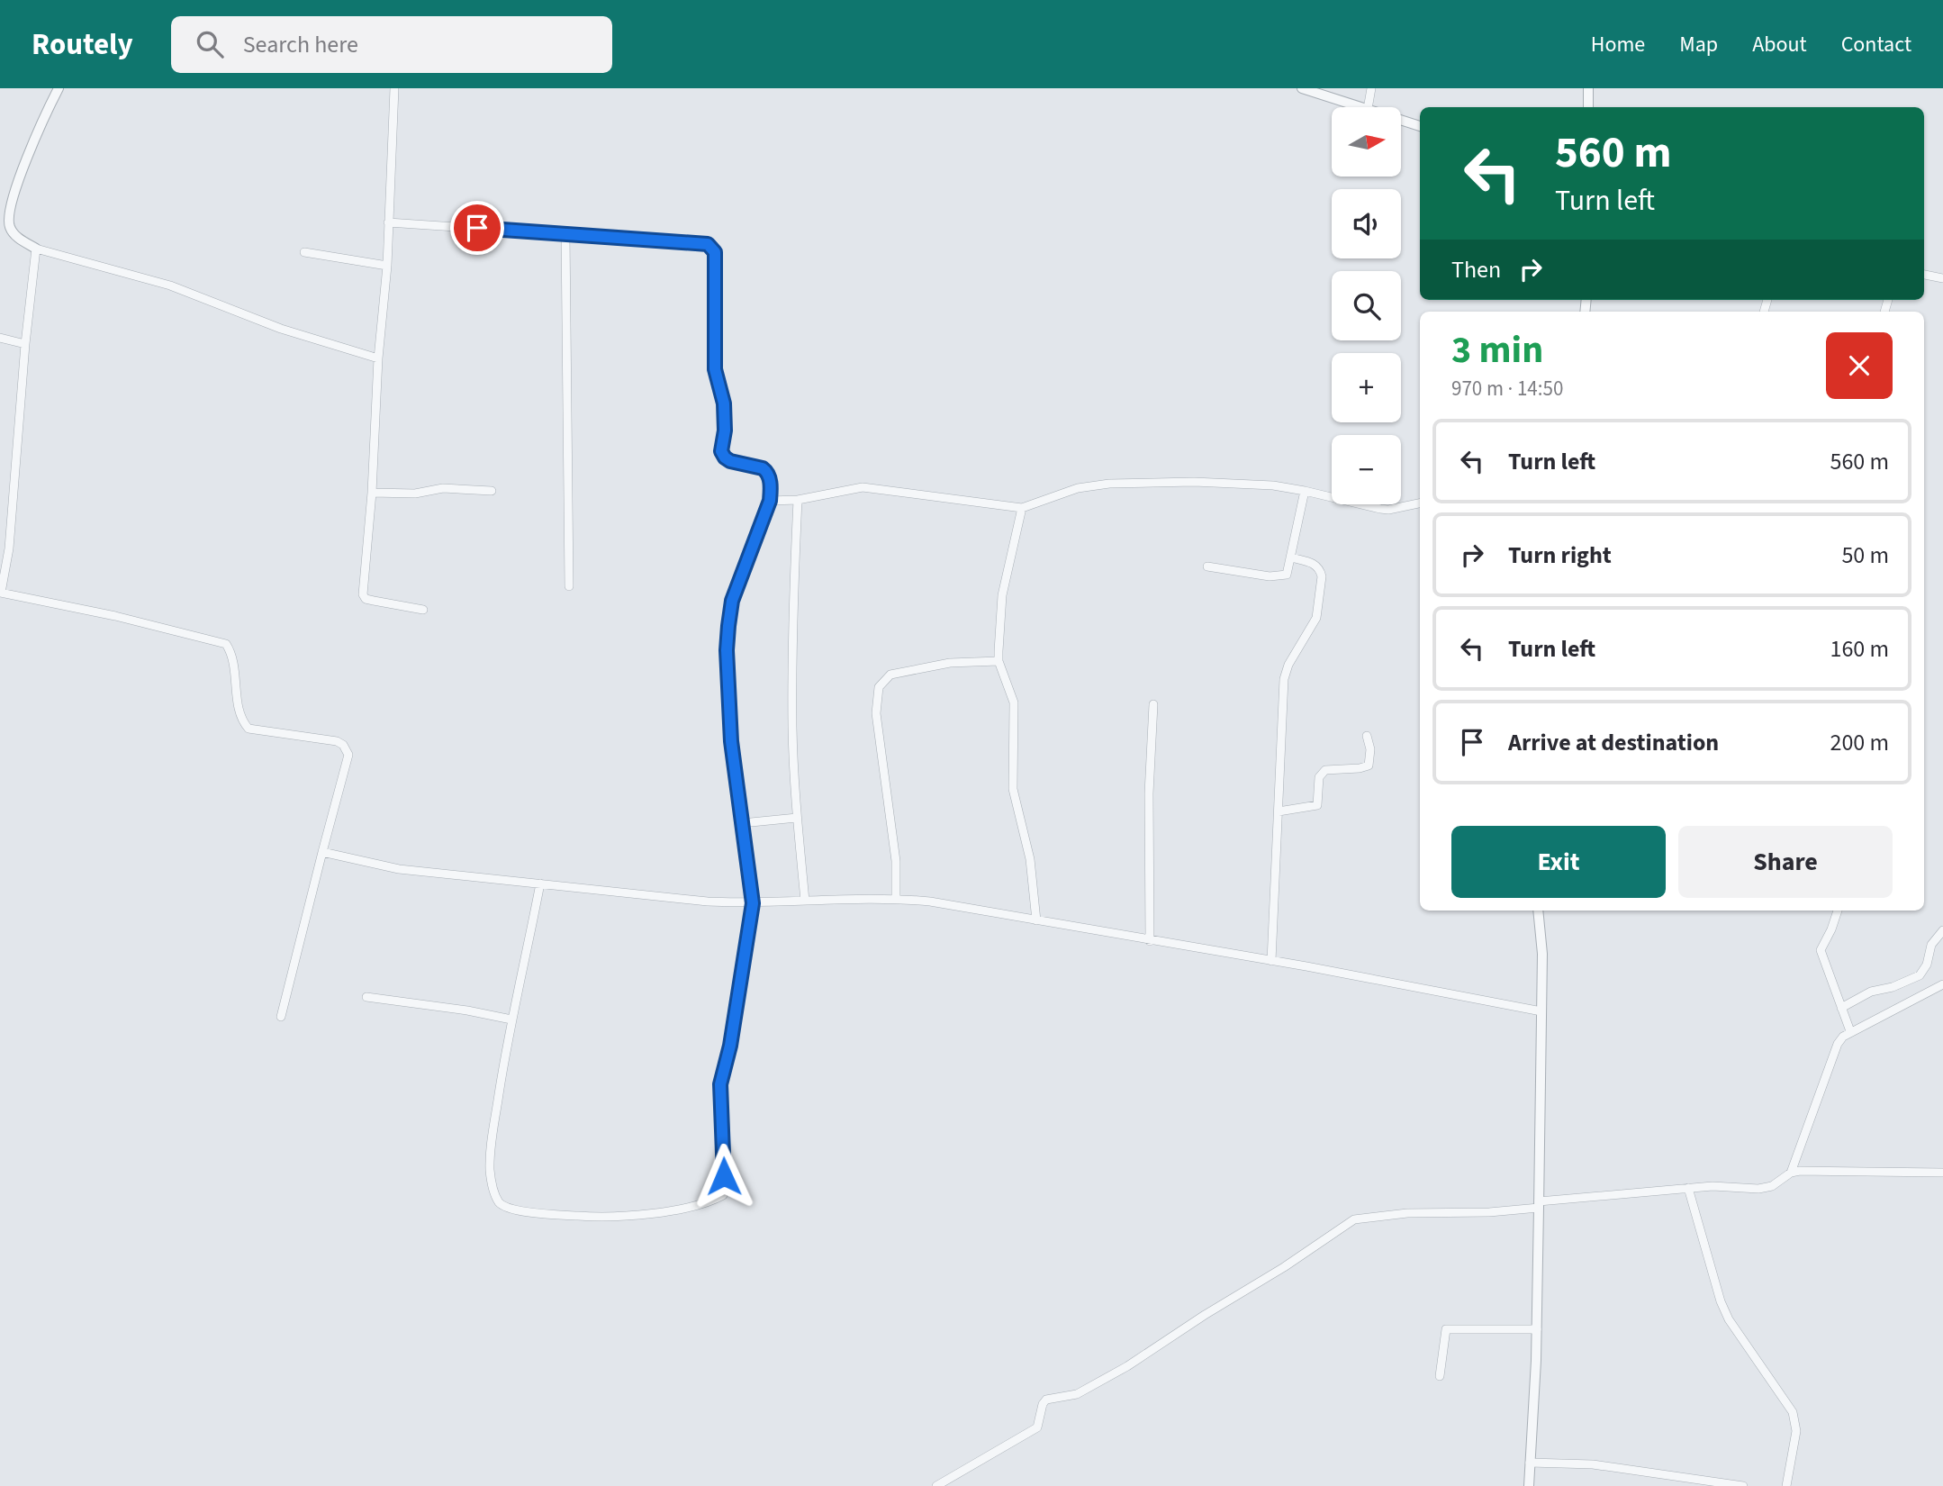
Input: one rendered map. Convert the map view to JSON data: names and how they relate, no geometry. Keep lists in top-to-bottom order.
{
  "north": "right",
  "page": {
    "header": "Routely",
    "search": "Search here",
    "nav": [
      "Home",
      "Map",
      "About",
      "Contact"
    ],
    "map_buttons": ["+", "−"],
    "turn": ["560 m", "Turn left"],
    "then": "Then",
    "heading": ["3 min", "970 m · 14:50"],
    "list": [
      {
        "name": "Turn left",
        "value": "560 m"
      },
      {
        "name": "Turn right",
        "value": "50 m"
      },
      {
        "name": "Turn left",
        "value": "160 m"
      },
      {
        "name": "Arrive at destination",
        "value": "200 m"
      }
    ],
    "buttons": ["Exit", "Share"]
  }
}
